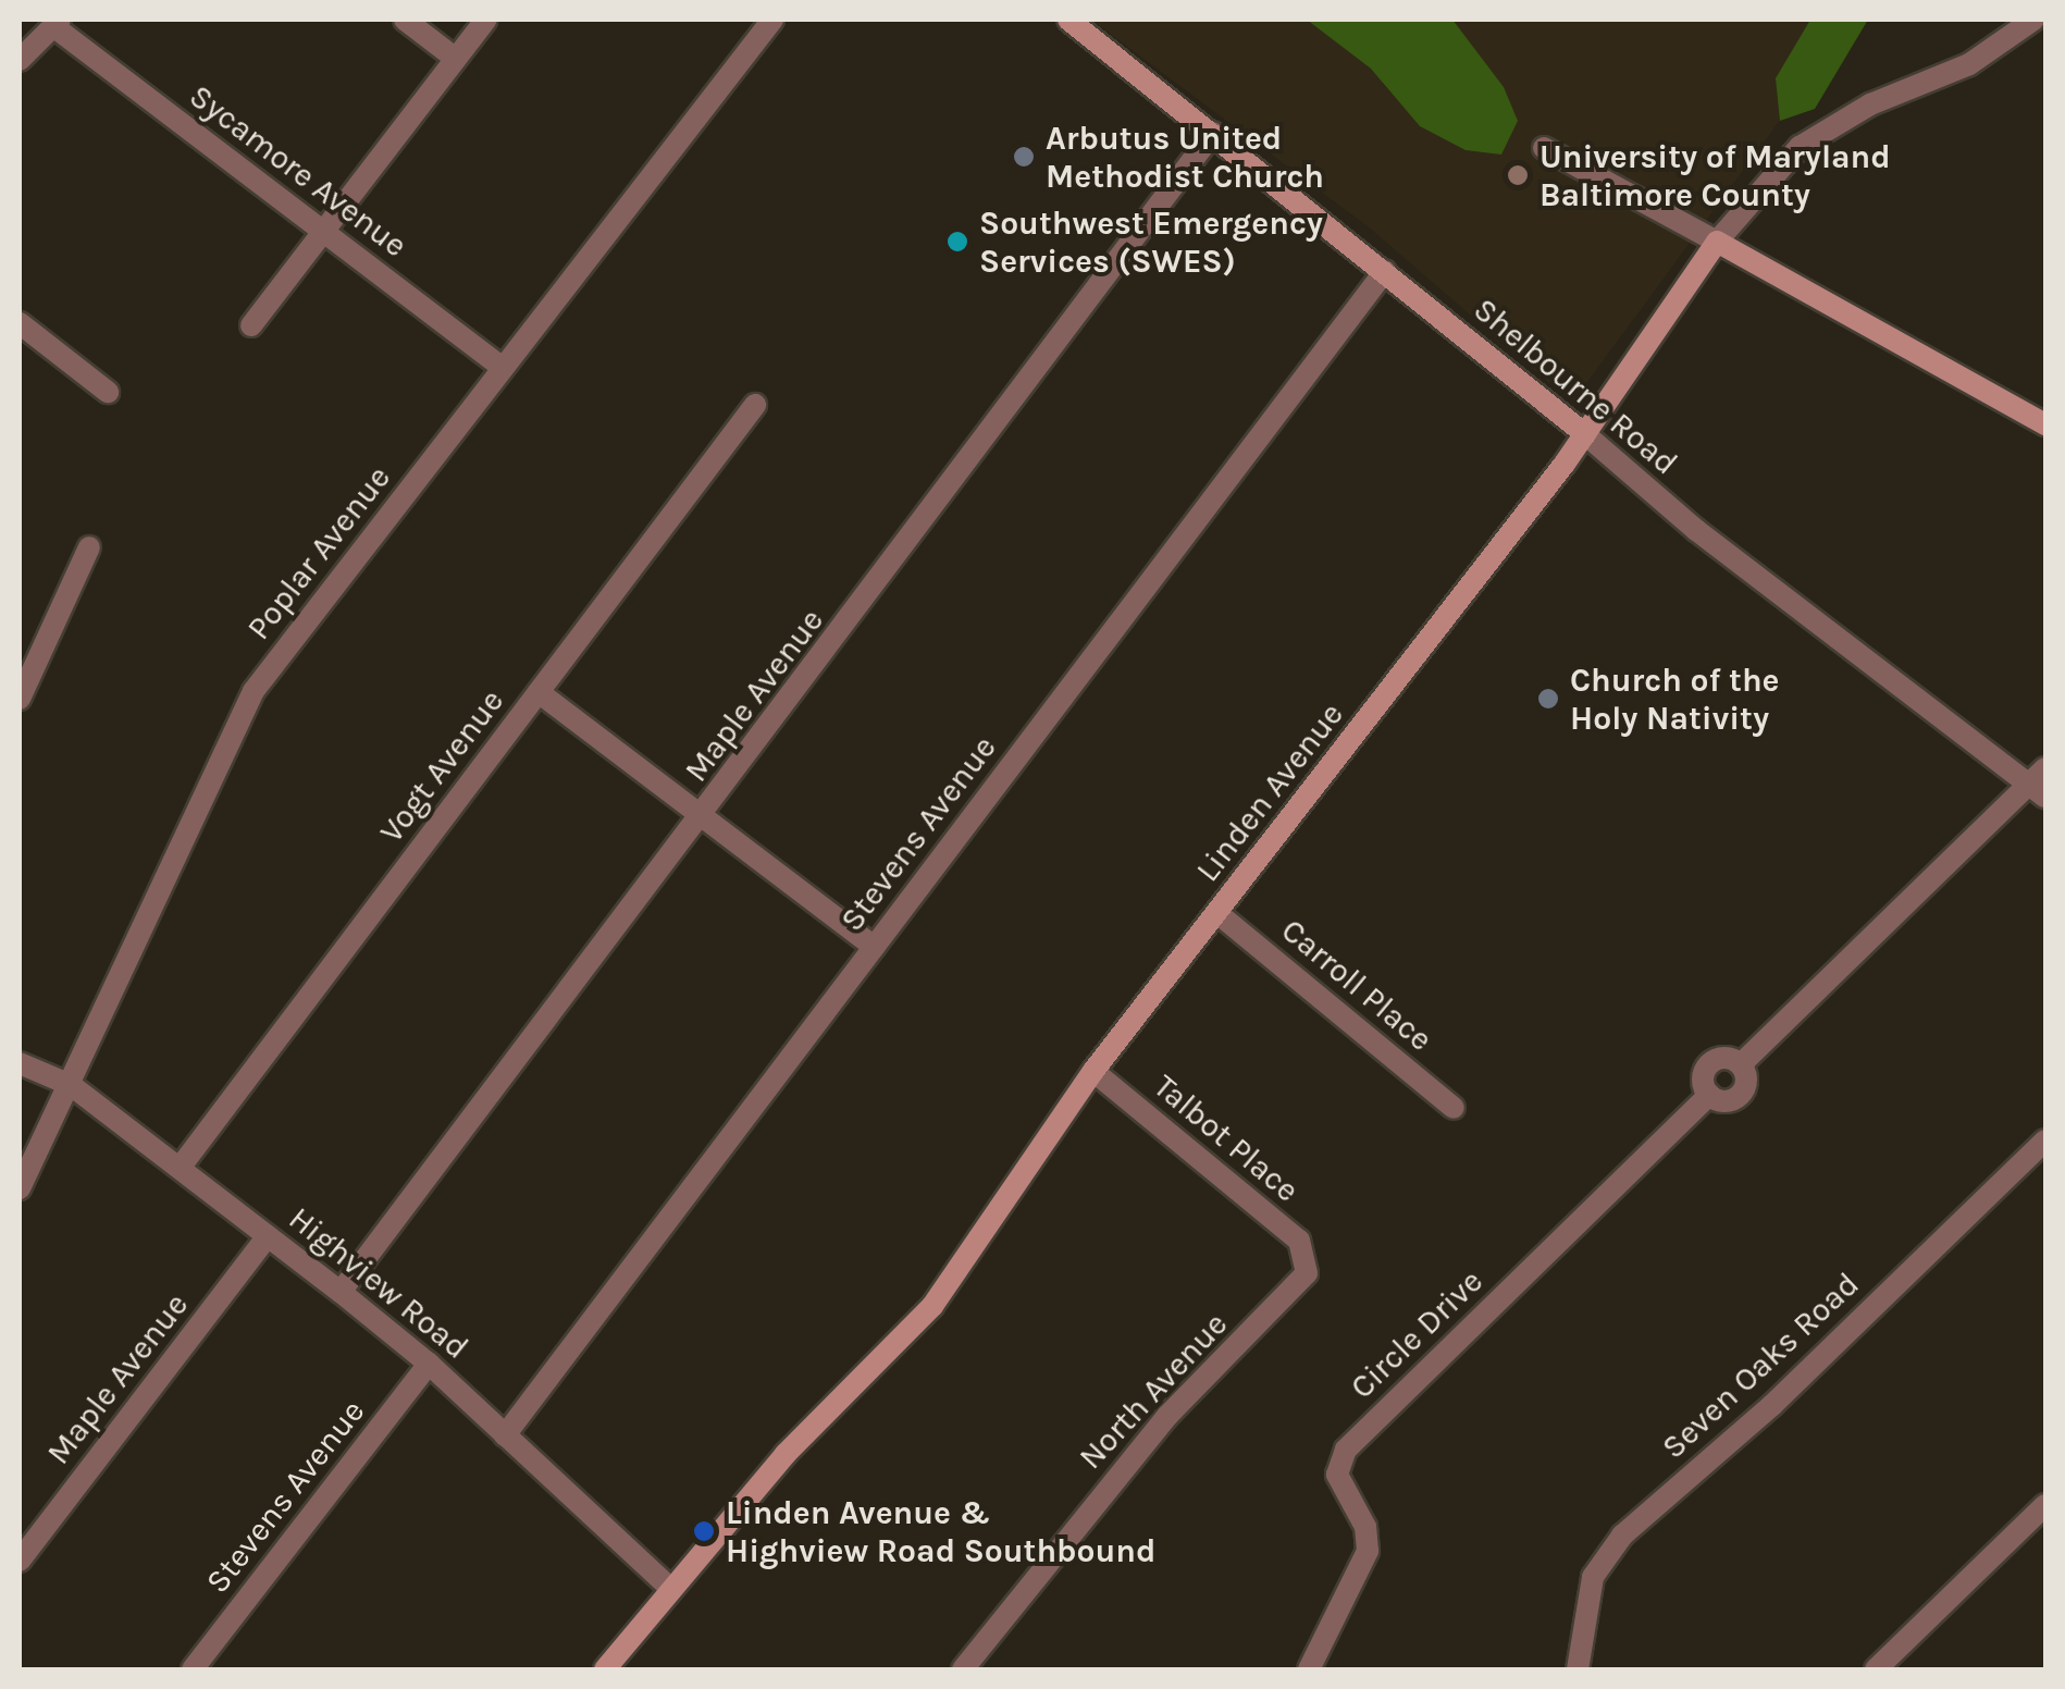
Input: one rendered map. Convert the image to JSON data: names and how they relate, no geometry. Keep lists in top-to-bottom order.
{
  "streets": {
    "street": [
      "Sycamore Avenue",
      "Shelbourne Road",
      "Poplar Avenue",
      "Maple Avenue",
      "Vogt Avenue",
      "Linden Avenue",
      "Stevens Avenue",
      "Carroll Place",
      "Talbot Place",
      "Highview Road",
      "Circle Drive",
      "Seven Oaks Road",
      "North Avenue"
    ]
  },
  "crossings": [
    ["Sycamore Avenue", "Poplar Avenue"],
    ["Shelbourne Road", "Maple Avenue"],
    ["Shelbourne Road", "Linden Avenue"],
    ["Shelbourne Road", "Stevens Avenue"],
    ["Shelbourne Road", "Circle Drive"],
    ["Poplar Avenue", "Highview Road"],
    ["Maple Avenue", "Highview Road"],
    ["Vogt Avenue", "Highview Road"],
    ["Linden Avenue", "Carroll Place"],
    ["Linden Avenue", "Talbot Place"],
    ["Linden Avenue", "Highview Road"],
    ["Stevens Avenue", "Highview Road"],
    ["Talbot Place", "North Avenue"]
  ],
  "places": [
    "Arbutus United Methodist Church",
    "University of Maryland Baltimore County",
    "Southwest Emergency Services (SWES)",
    "Church of the Holy Nativity",
    "Linden Avenue & Highview Road Southbound"
  ]
}
